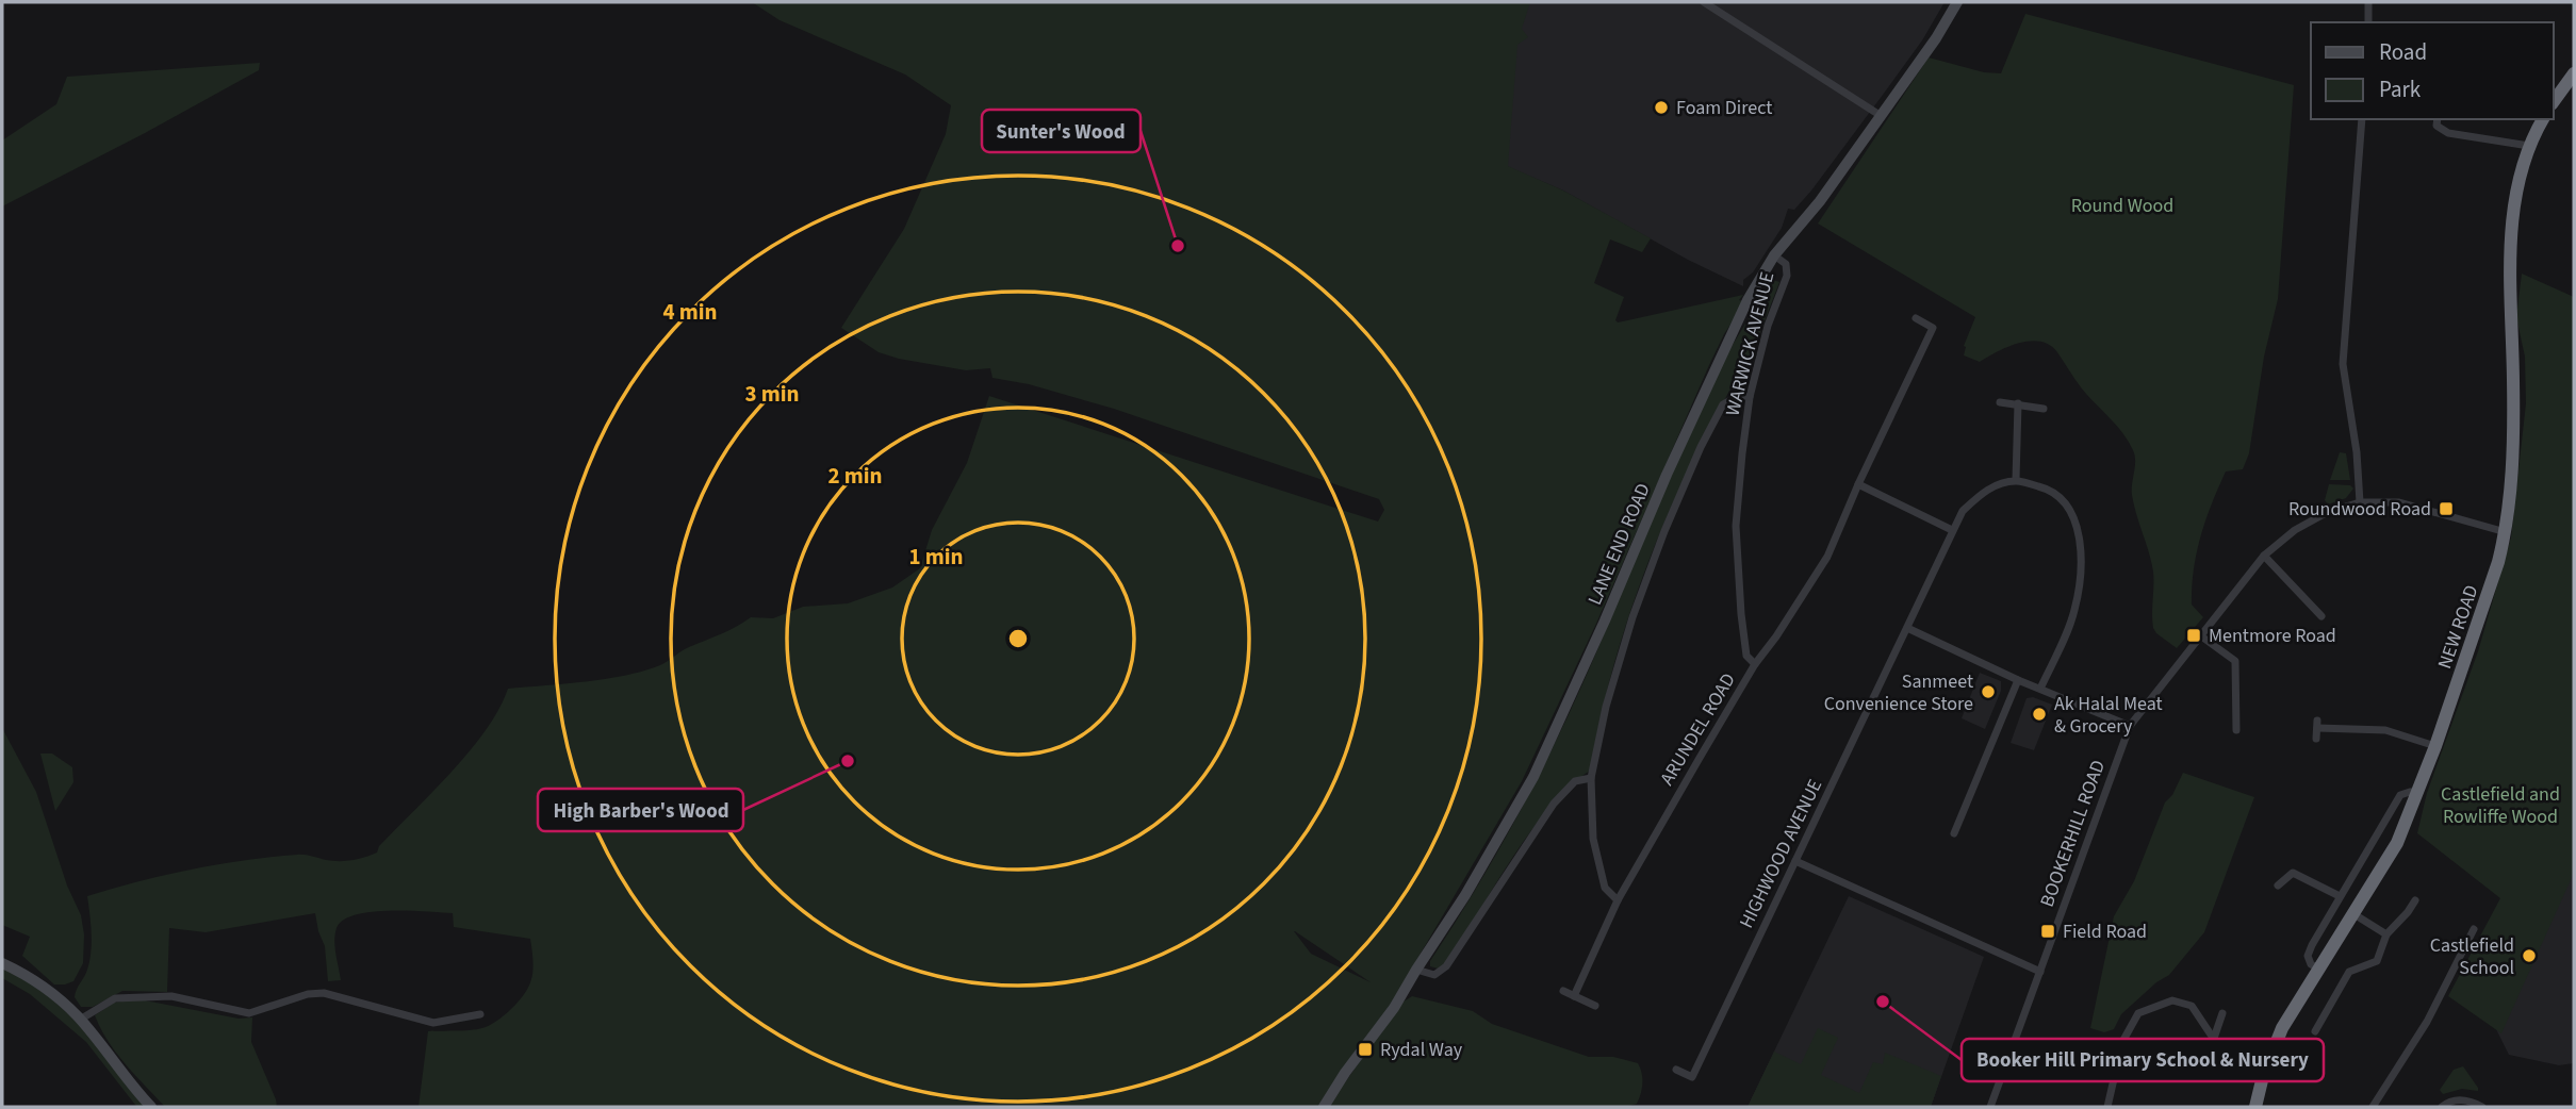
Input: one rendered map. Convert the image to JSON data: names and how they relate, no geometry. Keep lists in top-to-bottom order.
{
  "streets": {
    "highway": ["NEW ROAD"],
    "street": [
      "WARWICK AVENUE",
      "LANE END ROAD",
      "ARUNDEL ROAD",
      "BOOKERHILL ROAD",
      "HIGHWOOD AVENUE"
    ]
  },
  "crossings": [
    ["WARWICK AVENUE", "LANE END ROAD"],
    ["WARWICK AVENUE", "ARUNDEL ROAD"],
    ["NEW ROAD", "BOOKERHILL ROAD"]
  ],
  "parks": ["Round Wood", "Castlefield and Rowliffe Wood"],
  "places": {
    "other": [
      "Foam Direct",
      "Sunter's Wood",
      "Sanmeet Convenience Store",
      "Ak Halal Meat & Grocery",
      "High Barber's Wood",
      "Castlefield School",
      "Booker Hill Primary School & Nursery"
    ],
    "transit": [
      "Roundwood Road",
      "Mentmore Road",
      "Field Road",
      "Rydal Way"
    ]
  },
  "legend": ["Road", "Park"],
  "rings": [
    "4 min",
    "3 min",
    "2 min",
    "1 min"
  ]
}
